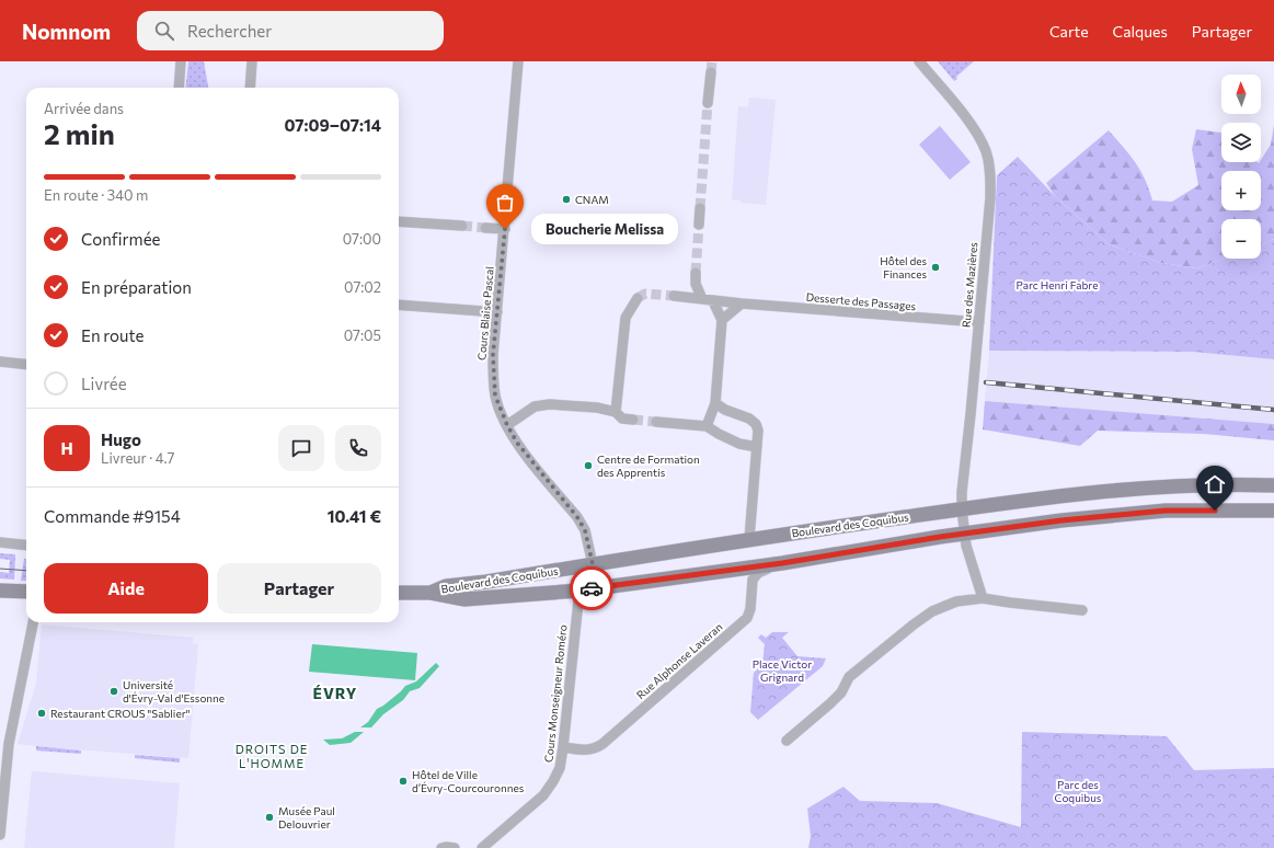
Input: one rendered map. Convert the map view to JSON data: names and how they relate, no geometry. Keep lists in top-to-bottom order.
{
  "streets": {
    "main road": ["Boulevard des Coquibus"],
    "street": [
      "Rue des Mazières",
      "Desserte des Passages",
      "Cours Blaise Pascal",
      "Rue Alphonse Laveran",
      "Cours Monseigneur Roméro"
    ]
  },
  "crossings": [
    ["Rue des Mazières", "Desserte des Passages"],
    ["Rue des Mazières", "Boulevard des Coquibus"],
    ["Cours Blaise Pascal", "Boulevard des Coquibus"],
    ["Cours Blaise Pascal", "Cours Monseigneur Roméro"],
    ["Boulevard des Coquibus", "Rue Alphonse Laveran"],
    ["Boulevard des Coquibus", "Cours Monseigneur Roméro"],
    ["Rue Alphonse Laveran", "Cours Monseigneur Roméro"]
  ],
  "districts": ["ÉVRY", "DROITS DE L'HOMME"],
  "parks": ["Parc Henri Fabre", "Place Victor Grignard", "Parc des Coquibus"],
  "places": [
    "CNAM",
    "Boucherie Melissa",
    "Hôtel des Finances",
    "Centre de Formation des Apprentis",
    "Université d'Évry-Val d'Essonne",
    "Restaurant CROUS \"Sablier\"",
    "Hôtel de Ville d’Évry-Courcouronnes",
    "Musée Paul Delouvrier"
  ],
  "north": "top",
  "page": {
    "header": "Nomnom",
    "search": "Rechercher",
    "nav": ["Carte", "Calques", "Partager"],
    "map_buttons": ["+", "−"],
    "heading": ["2 min", "Arrivée dans", "07:09–07:14"],
    "panel": [
      "Hugo",
      "Livreur · 4.7",
      "Commande #9154",
      "10.41 €"
    ],
    "bar": "En route · 340 m",
    "bubble": "Boucherie Melissa",
    "list": [
      ["Confirmée", "07:00"],
      ["En préparation", "07:02"],
      ["En route", "07:05"],
      "Livrée"
    ],
    "round": "H",
    "buttons": ["Aide", "Partager"]
  }
}
